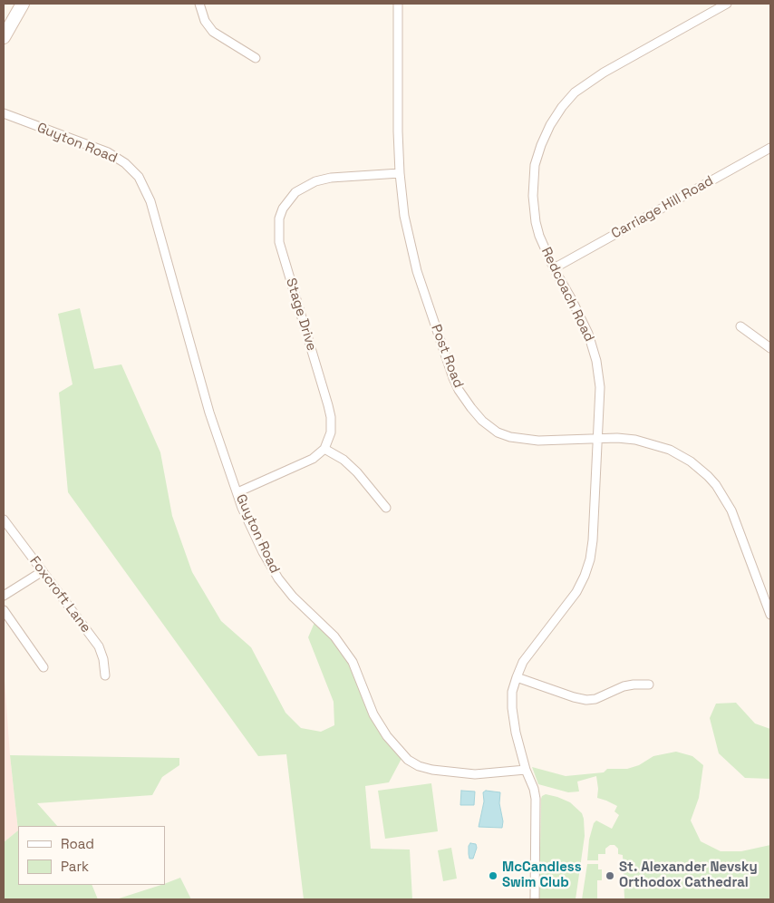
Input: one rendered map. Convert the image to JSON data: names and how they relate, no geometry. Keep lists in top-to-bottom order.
{
  "streets": {
    "street": [
      "Guyton Road",
      "Carriage Hill Road",
      "Redcoach Road",
      "Stage Drive",
      "Post Road",
      "Foxcroft Lane"
    ]
  },
  "crossings": [
    ["Guyton Road", "Redcoach Road"],
    ["Carriage Hill Road", "Redcoach Road"],
    ["Redcoach Road", "Post Road"],
    ["Stage Drive", "Post Road"]
  ],
  "places": ["McCandless Swim Club", "St. Alexander Nevsky Orthodox Cathedral"],
  "legend": ["Road", "Park"]
}
